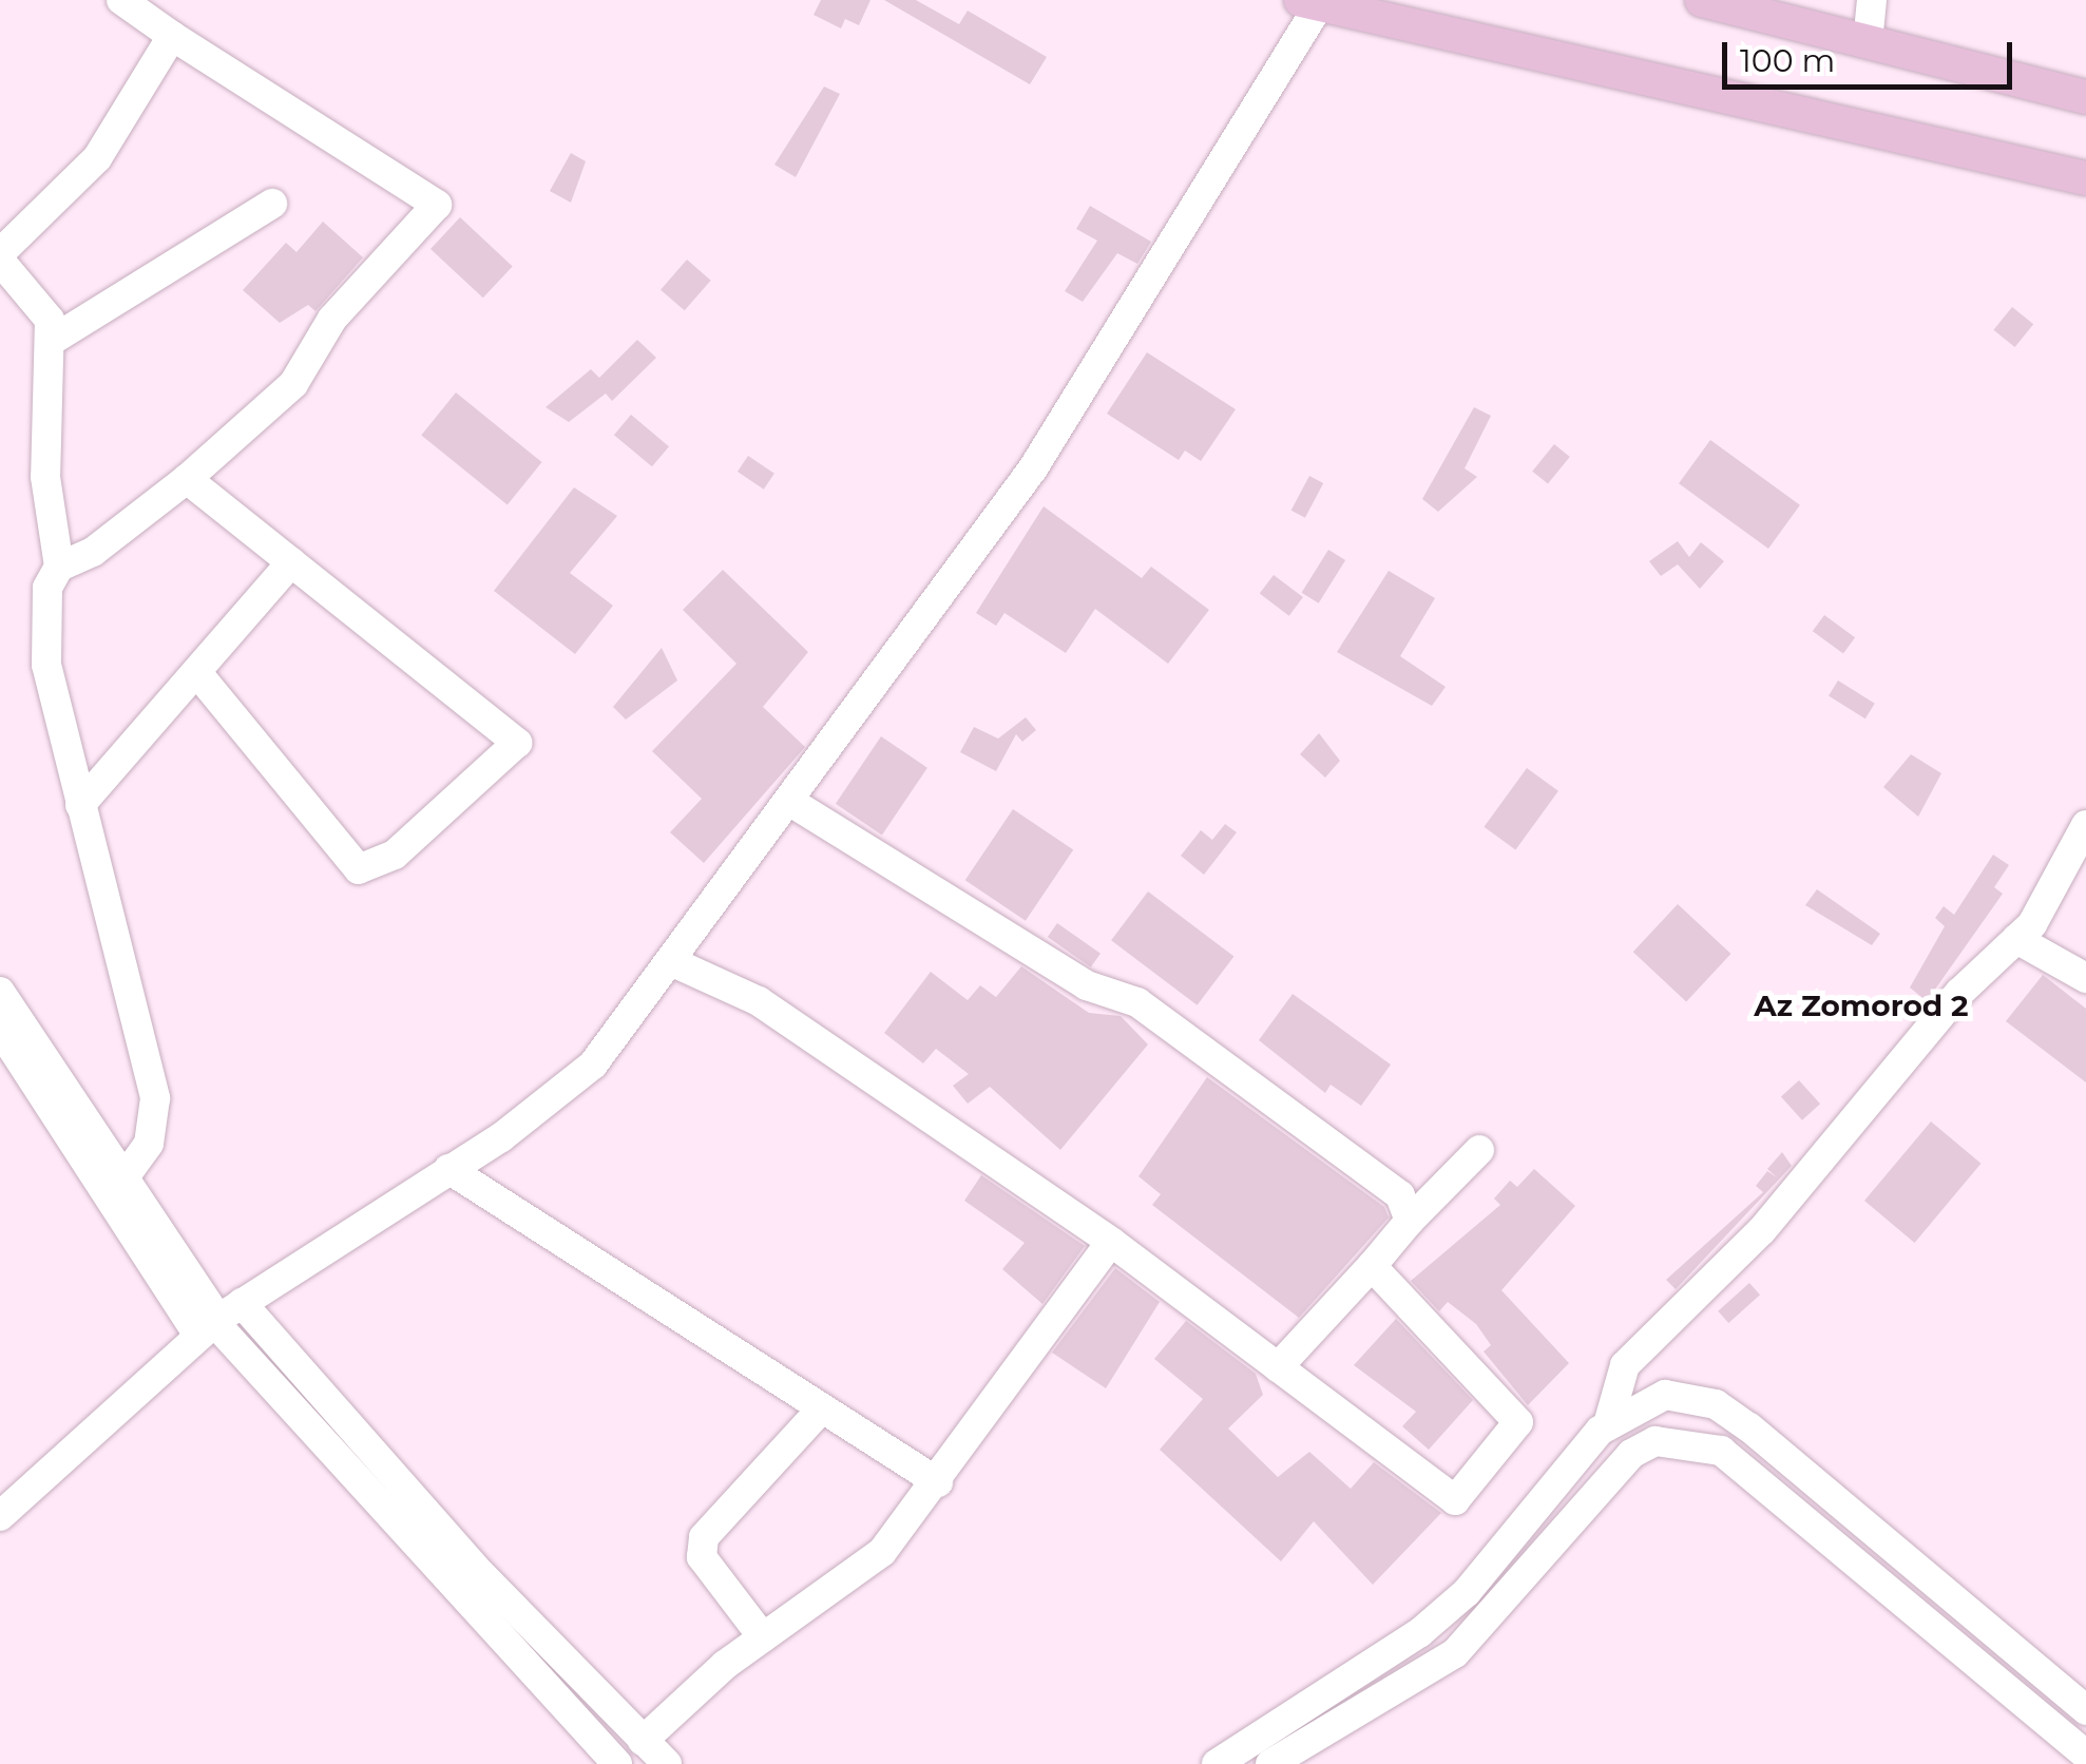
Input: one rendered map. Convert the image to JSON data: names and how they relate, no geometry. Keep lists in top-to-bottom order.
{
  "districts": ["Az Zomorod 2"],
  "scale_bar": "100 m"
}
